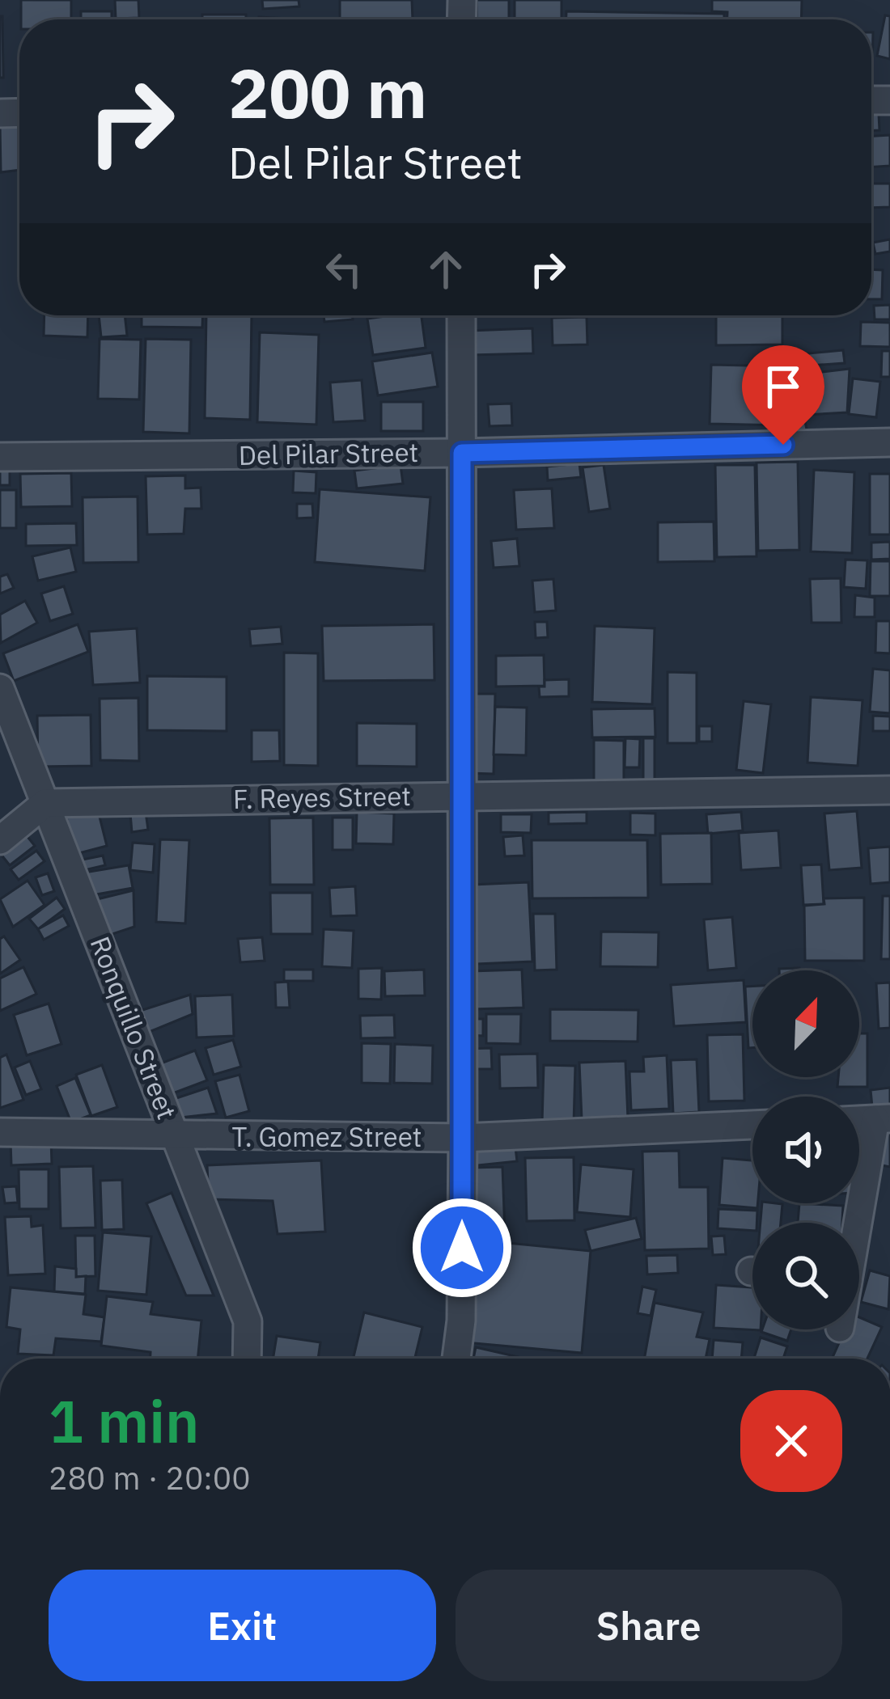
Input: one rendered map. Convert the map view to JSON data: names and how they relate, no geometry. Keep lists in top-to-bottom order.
{
  "streets": {
    "street": [
      "Del Pilar Street",
      "F. Reyes Street",
      "Ronquillo Street",
      "T. Gomez Street"
    ]
  },
  "crossings": [
    ["F. Reyes Street", "Ronquillo Street"],
    ["Ronquillo Street", "T. Gomez Street"]
  ],
  "north": "top right",
  "page": {
    "turn": ["200 m", "Del Pilar Street"],
    "heading": ["1 min", "280 m · 20:00"],
    "buttons": ["Exit", "Share"]
  }
}
